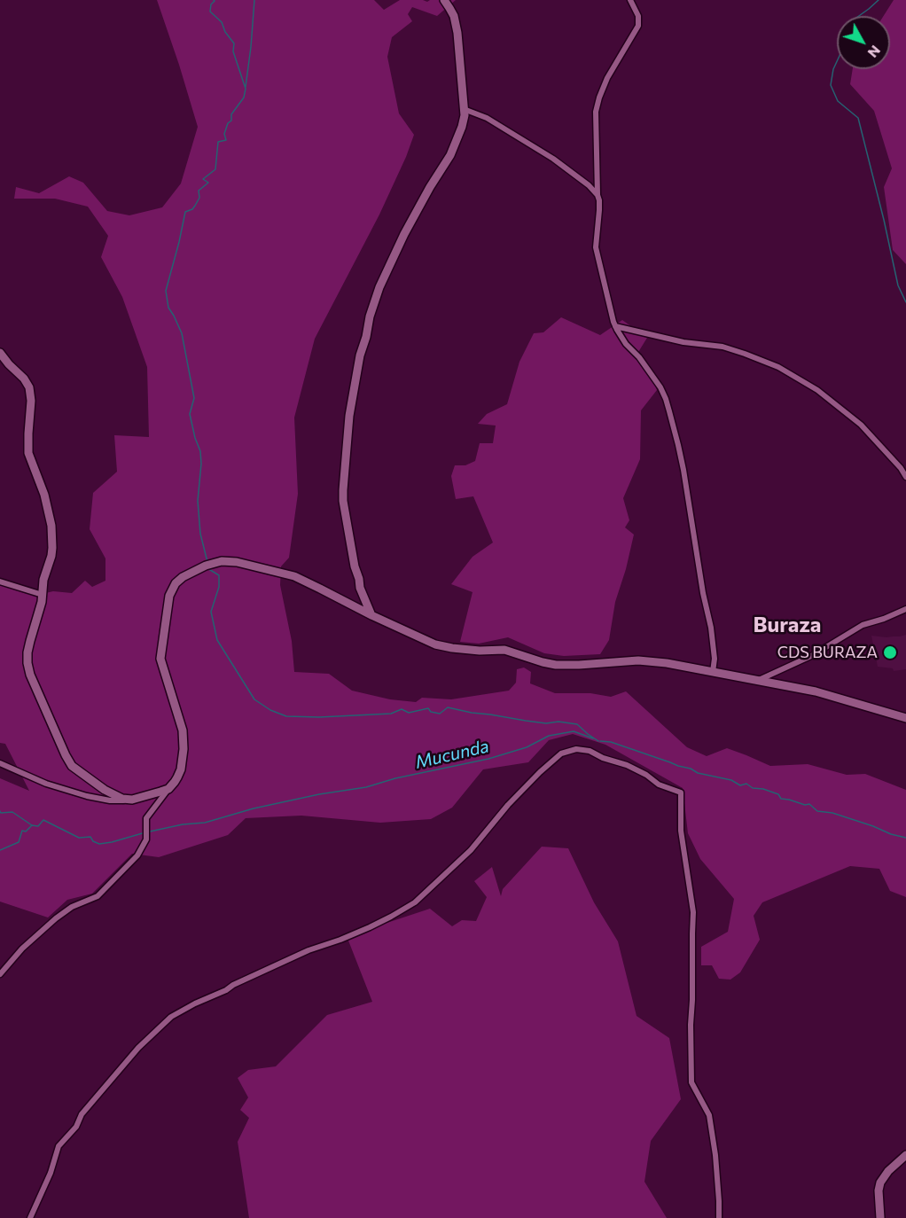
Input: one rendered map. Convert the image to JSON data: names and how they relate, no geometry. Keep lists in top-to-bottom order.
{
  "districts": ["Buraza"],
  "water": ["Mucunda"],
  "places": ["CDS BURAZA"],
  "north": "bottom right"
}
